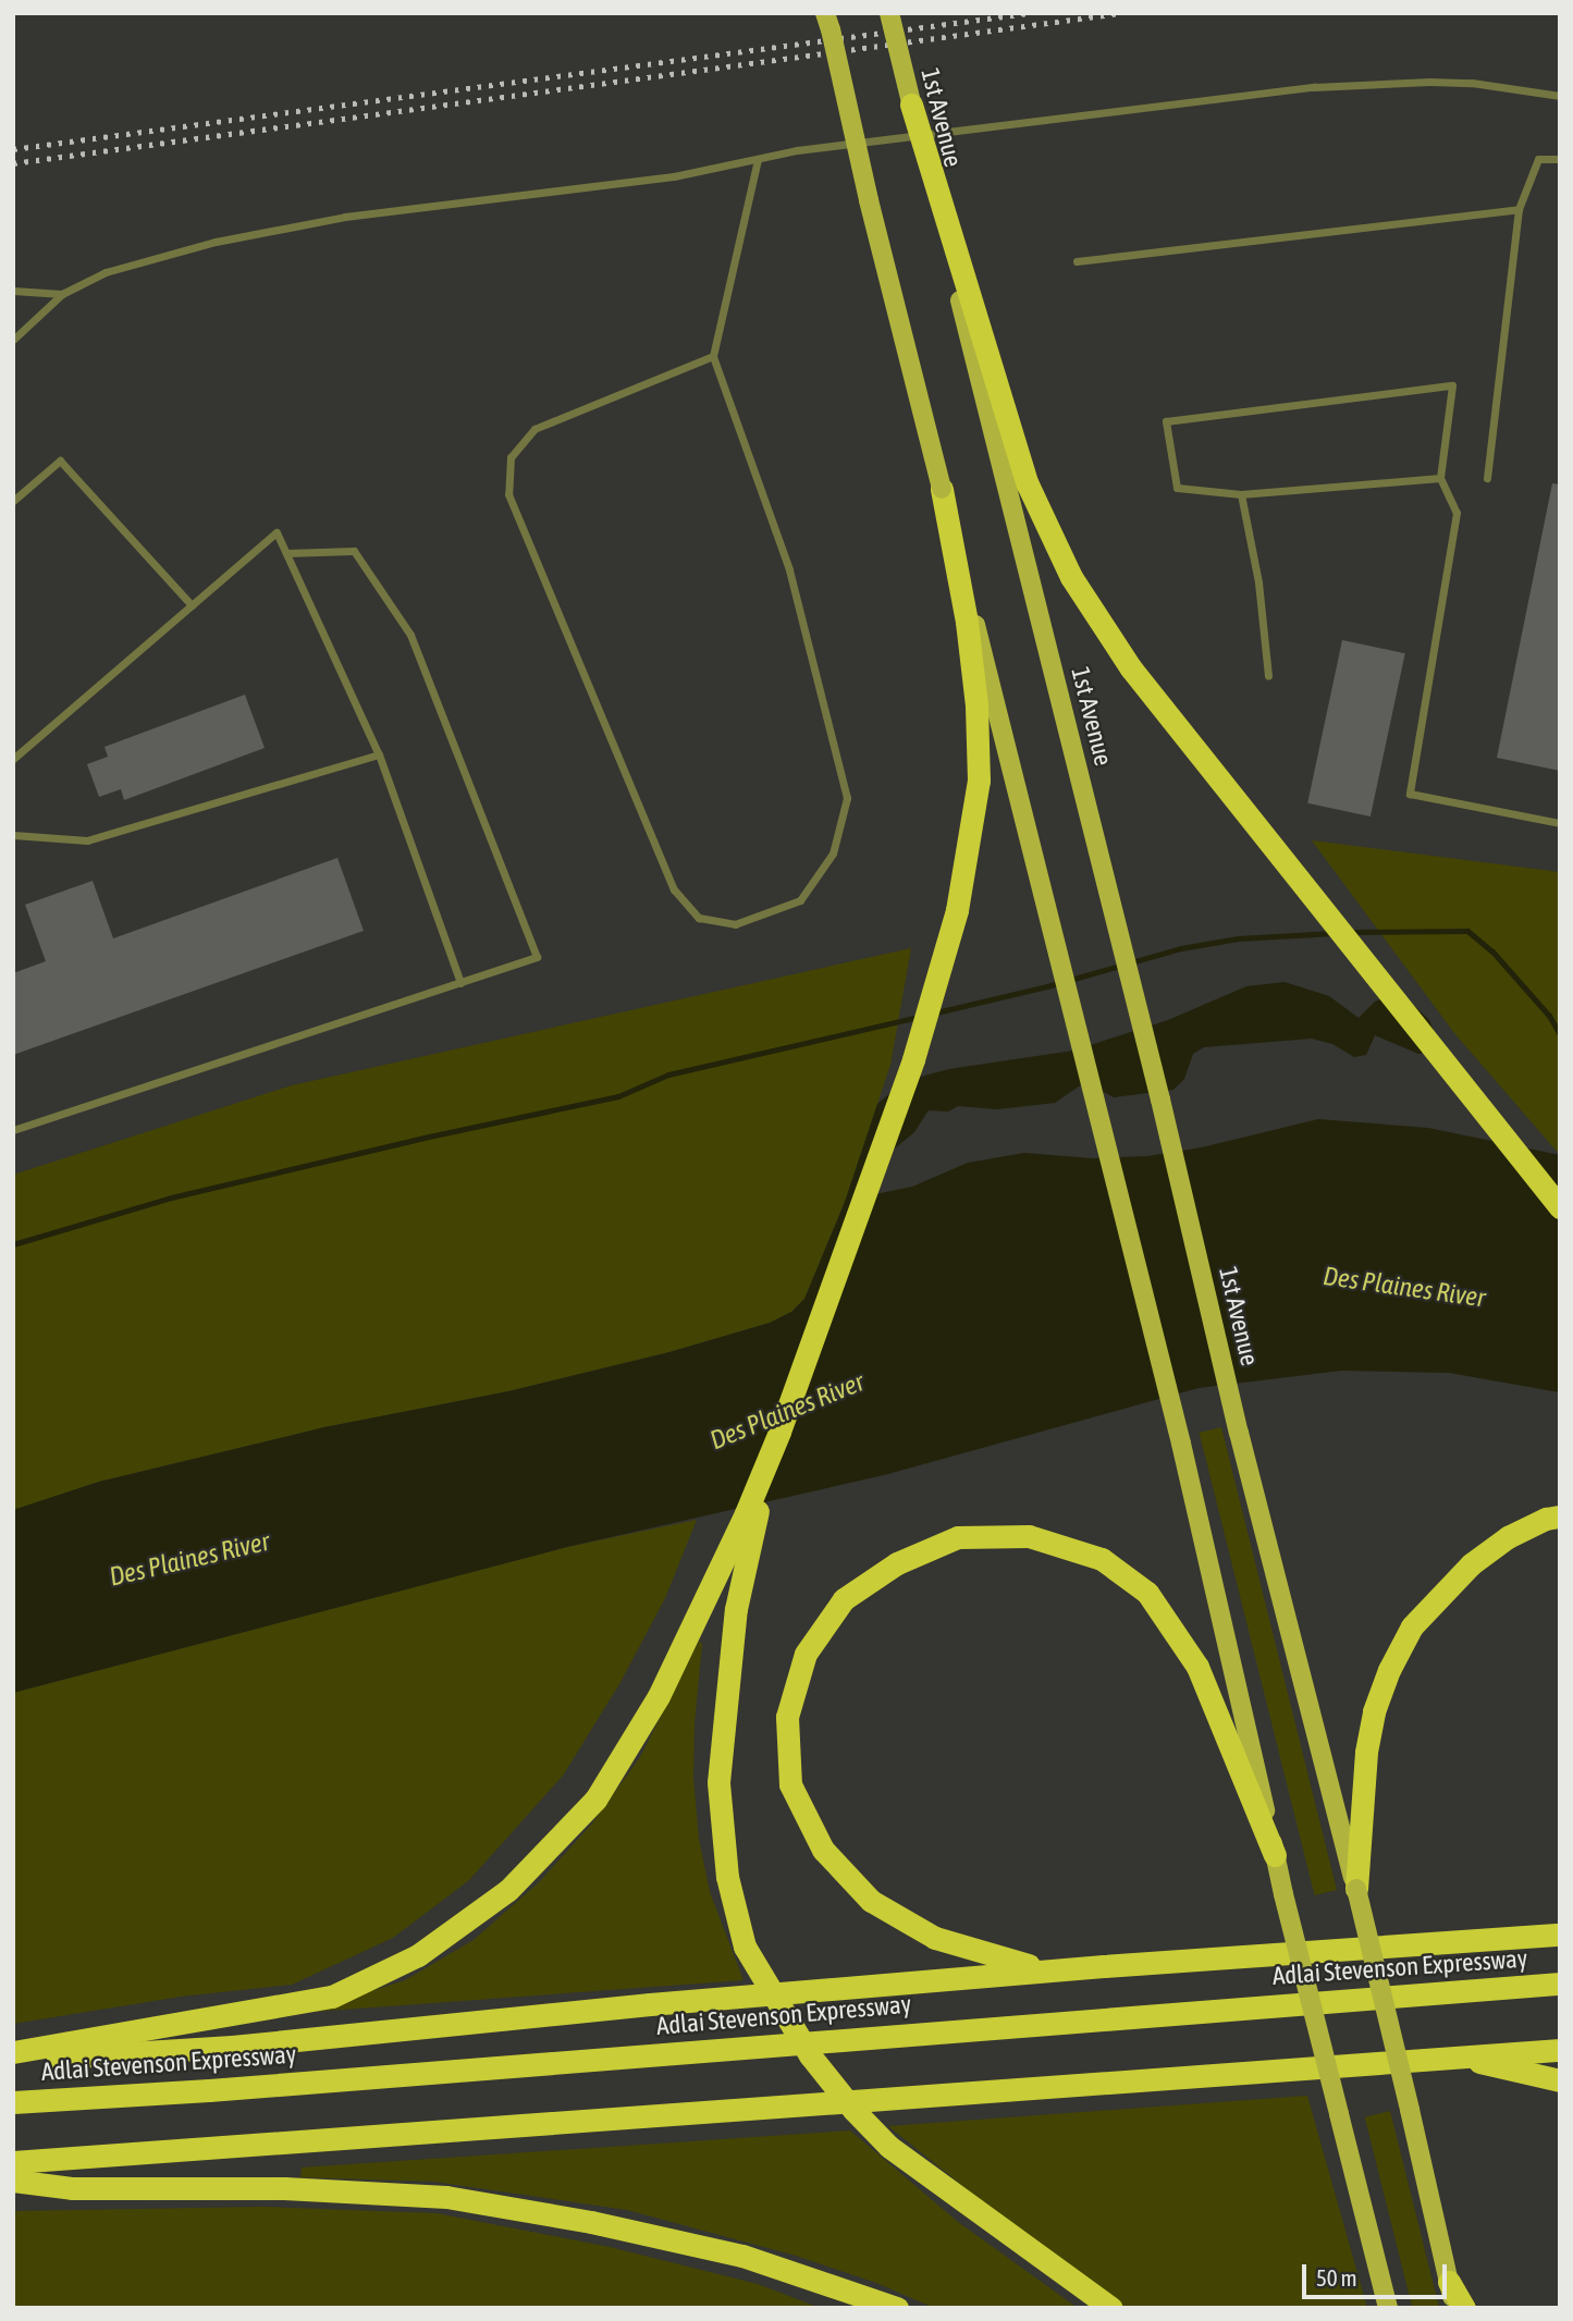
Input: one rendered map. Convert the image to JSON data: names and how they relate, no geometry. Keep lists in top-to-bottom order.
{
  "streets": {
    "highway": ["Adlai Stevenson Expressway"],
    "main road": ["1st Avenue"]
  },
  "water": ["Des Plaines River"],
  "scale_bar": "50 m"
}
